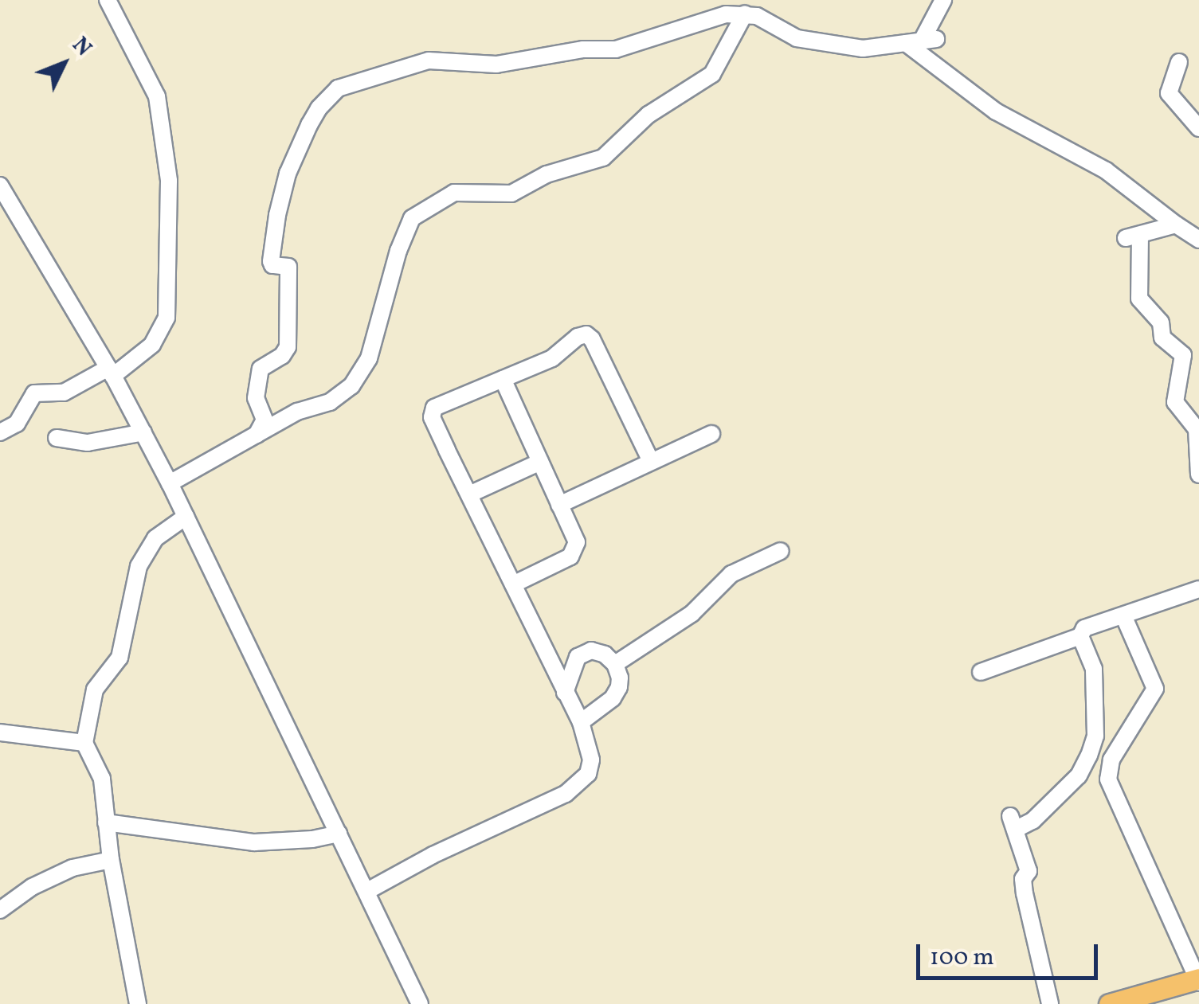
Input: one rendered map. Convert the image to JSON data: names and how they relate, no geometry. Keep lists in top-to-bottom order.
{
  "scale_bar": "100 m",
  "north": "top right"
}
